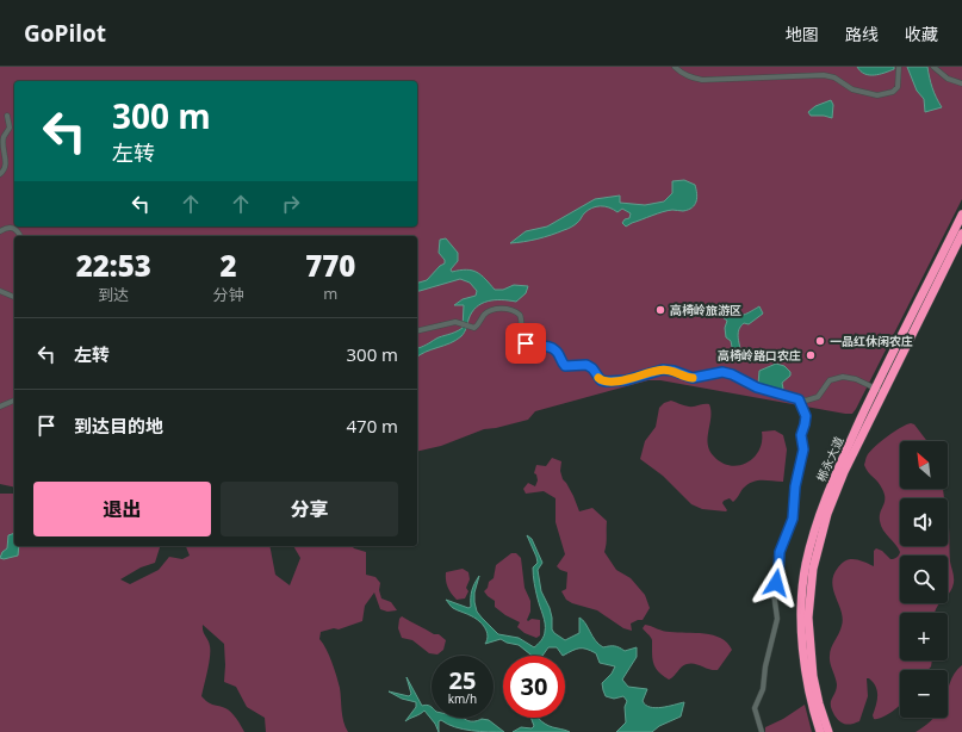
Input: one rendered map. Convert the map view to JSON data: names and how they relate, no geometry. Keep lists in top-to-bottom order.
{
  "streets": {
    "highway": ["郴永大道"]
  },
  "places": ["高椅岭旅游区", "一品红休闲农庄", "高椅岭路口农庄"],
  "north": "top left",
  "page": {
    "header": "GoPilot",
    "nav": ["地图", "路线", "收藏"],
    "turn": ["300 m", "左转"],
    "eta": [
      "22:53",
      "到达",
      "2",
      "分钟",
      "770",
      "m"
    ],
    "list": [
      {
        "name": "左转",
        "value": "300 m"
      },
      {
        "name": "到达目的地",
        "value": "470 m"
      }
    ],
    "map_buttons": ["+", "−"],
    "buttons": ["退出", "分享"],
    "speed": "25 km/h",
    "limit": "30"
  }
}
